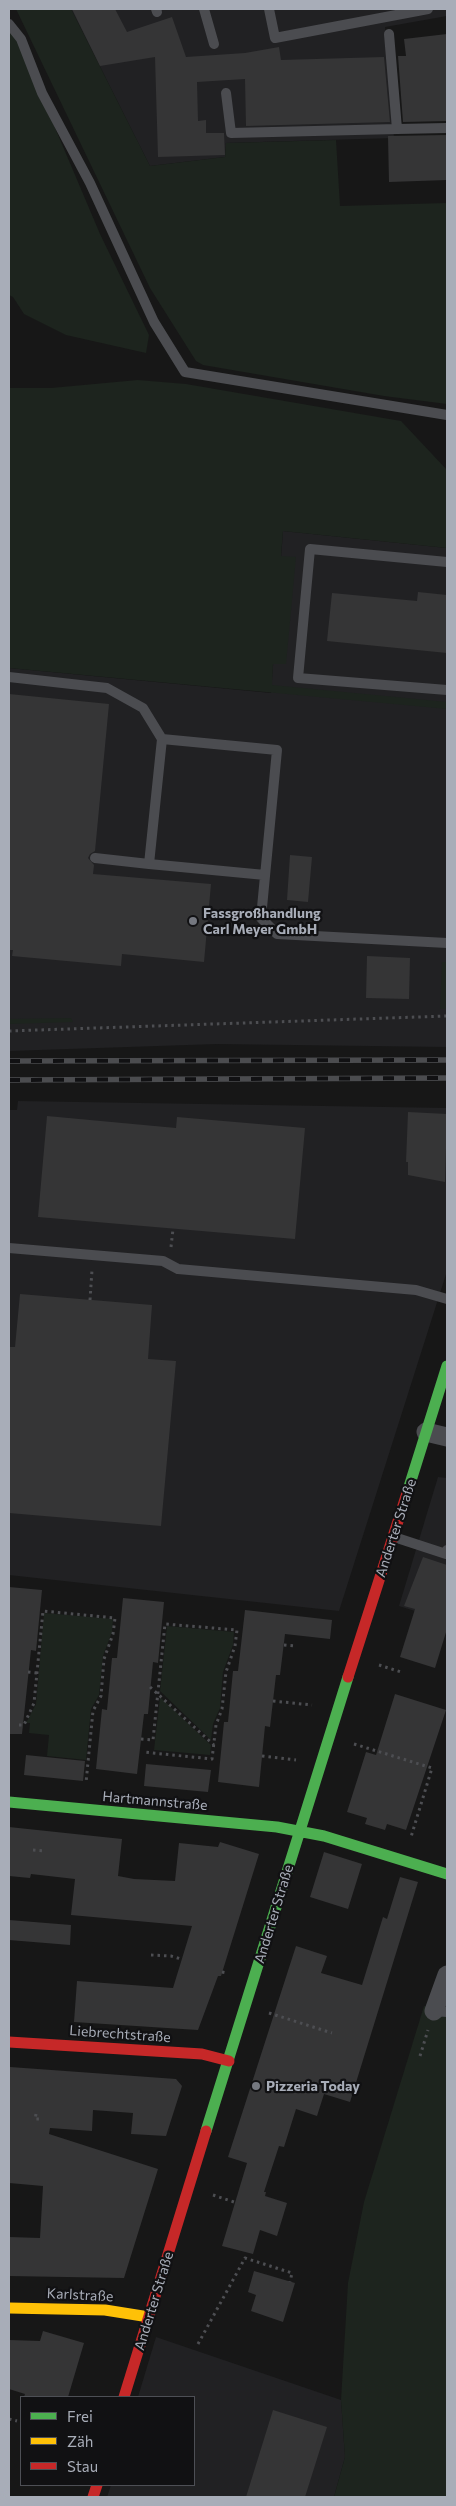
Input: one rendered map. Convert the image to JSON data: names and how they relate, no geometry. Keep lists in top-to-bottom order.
{
  "streets": {
    "main road": [
      "Anderter Straße",
      "Hartmannstraße",
      "Liebrechtstraße",
      "Karlstraße"
    ]
  },
  "crossings": [
    ["Anderter Straße", "Hartmannstraße"],
    ["Anderter Straße", "Liebrechtstraße"],
    ["Anderter Straße", "Karlstraße"]
  ],
  "places": ["Fassgroßhandlung Carl Meyer GmbH", "Pizzeria Today"],
  "legend": ["Frei", "Zäh", "Stau"]
}
